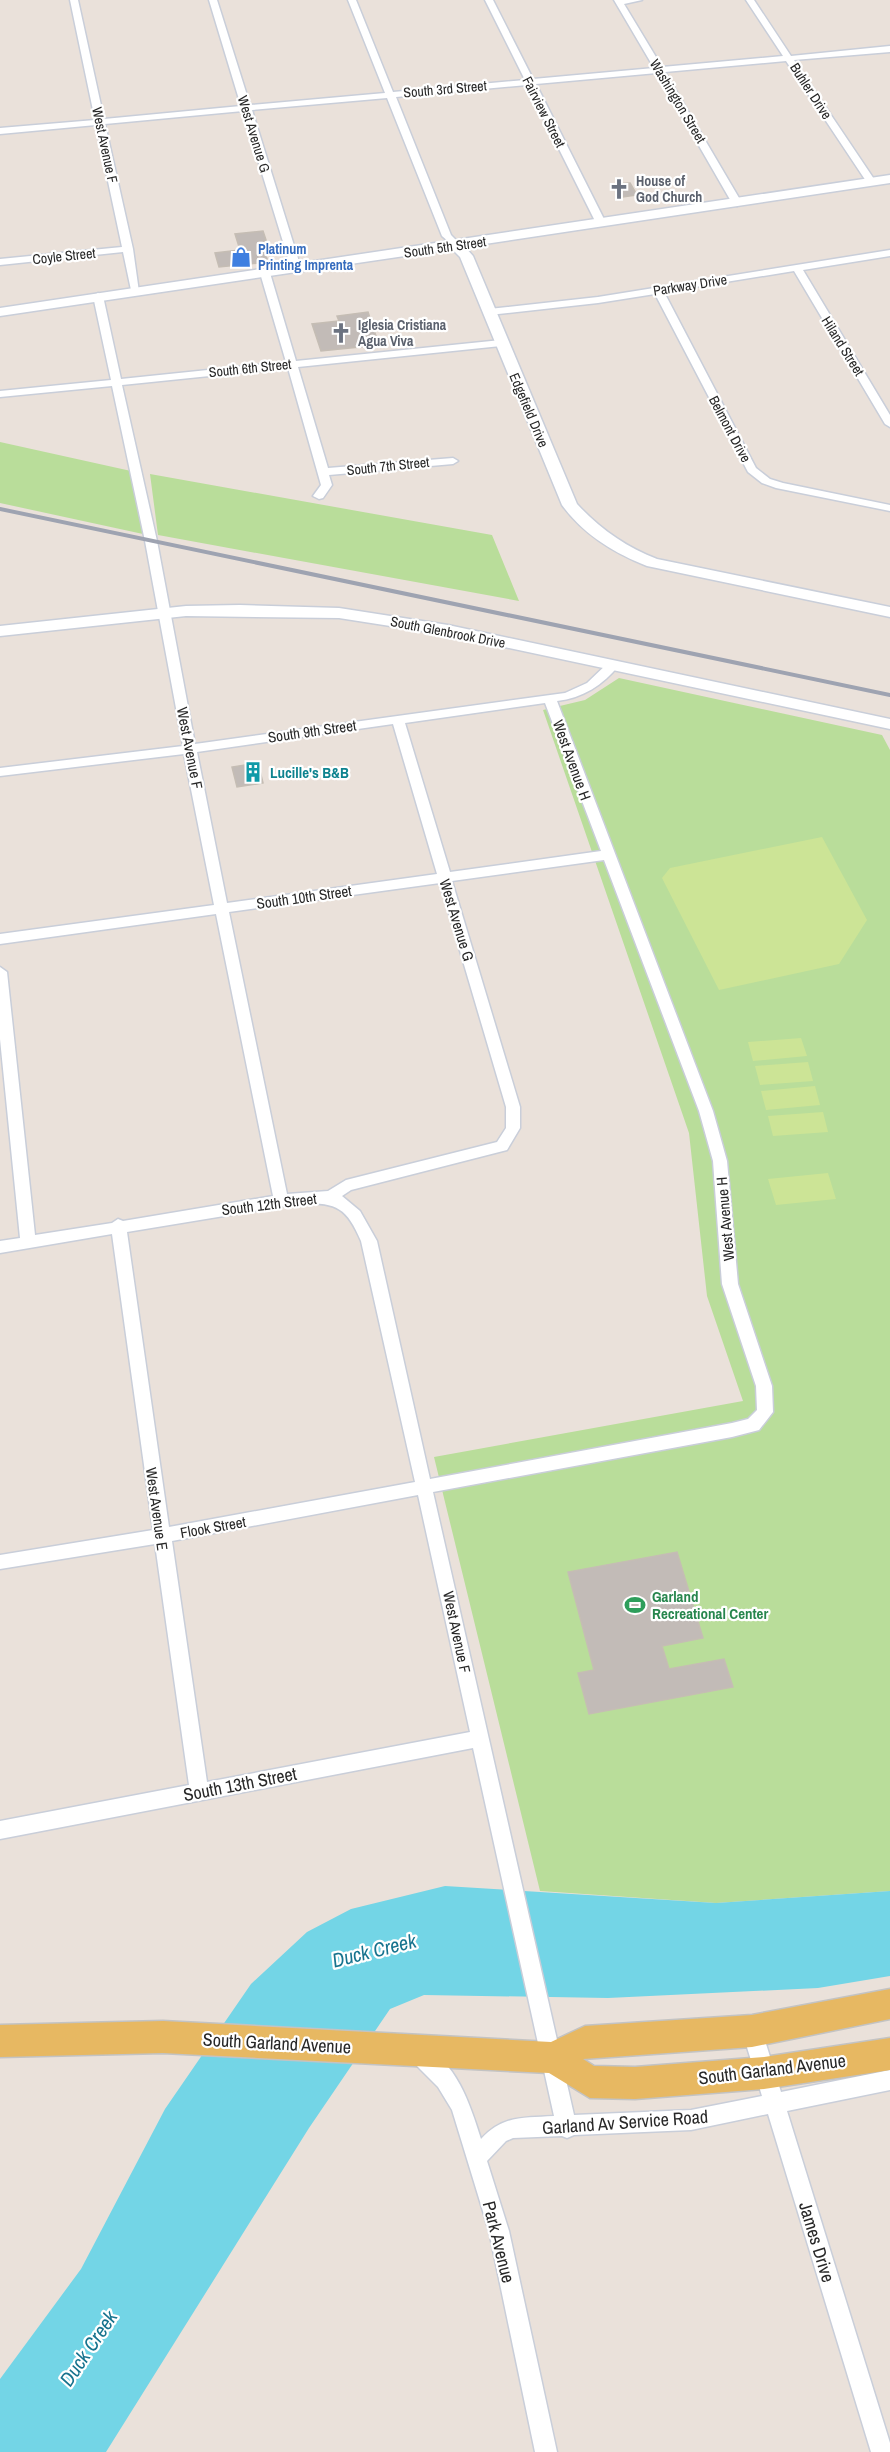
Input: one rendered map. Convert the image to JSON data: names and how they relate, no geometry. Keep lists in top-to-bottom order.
{
  "streets": {
    "main road": ["South Garland Avenue"],
    "street": [
      "South 3rd Street",
      "Buhler Drive",
      "Washington Street",
      "Fairview Street",
      "West Avenue G",
      "West Avenue F",
      "South 5th Street",
      "Coyle Street",
      "Parkway Drive",
      "Hiland Street",
      "South 6th Street",
      "Edgefield Drive",
      "Belmont Drive",
      "South 7th Street",
      "South Glenbrook Drive",
      "South 9th Street",
      "West Avenue H",
      "South 10th Street",
      "South 12th Street",
      "West Avenue E",
      "Flook Street",
      "South 13th Street",
      "Garland Av Service Road",
      "Park Avenue",
      "James Drive"
    ]
  },
  "crossings": [
    ["South 3rd Street", "Buhler Drive"],
    ["South 3rd Street", "Washington Street"],
    ["South 3rd Street", "Fairview Street"],
    ["South 3rd Street", "West Avenue G"],
    ["South 3rd Street", "West Avenue F"],
    ["South 3rd Street", "Edgefield Drive"],
    ["Buhler Drive", "South 5th Street"],
    ["Washington Street", "South 5th Street"],
    ["Fairview Street", "South 5th Street"],
    ["West Avenue G", "South 5th Street"],
    ["West Avenue G", "South 9th Street"],
    ["West Avenue G", "South 10th Street"],
    ["West Avenue G", "South 12th Street"],
    ["West Avenue F", "South 5th Street"],
    ["West Avenue F", "Coyle Street"],
    ["West Avenue F", "South 6th Street"],
    ["West Avenue F", "South Glenbrook Drive"],
    ["West Avenue F", "South 9th Street"],
    ["West Avenue F", "West Avenue H"],
    ["West Avenue F", "South 10th Street"],
    ["West Avenue F", "South 12th Street"],
    ["West Avenue F", "Flook Street"],
    ["West Avenue F", "South 13th Street"],
    ["West Avenue F", "South Garland Avenue"],
    ["South 5th Street", "Edgefield Drive"],
    ["Parkway Drive", "Hiland Street"],
    ["Parkway Drive", "Edgefield Drive"],
    ["Parkway Drive", "Belmont Drive"],
    ["South 6th Street", "Edgefield Drive"],
    ["South Glenbrook Drive", "South 9th Street"],
    ["South 9th Street", "West Avenue H"],
    ["West Avenue H", "South 10th Street"],
    ["West Avenue H", "Flook Street"],
    ["South 12th Street", "West Avenue E"],
    ["West Avenue E", "Flook Street"],
    ["West Avenue E", "South 13th Street"],
    ["South Garland Avenue", "Park Avenue"],
    ["South Garland Avenue", "James Drive"],
    ["Garland Av Service Road", "Park Avenue"],
    ["Garland Av Service Road", "James Drive"]
  ],
  "water": ["Duck Creek"],
  "places": {
    "church": ["House of God Church", "Iglesia Cristiana Agua Viva"],
    "shop": ["Platinum Printing Imprenta"],
    "building": ["Lucille's B&B"],
    "sports": ["Garland Recreational Center"]
  }
}
